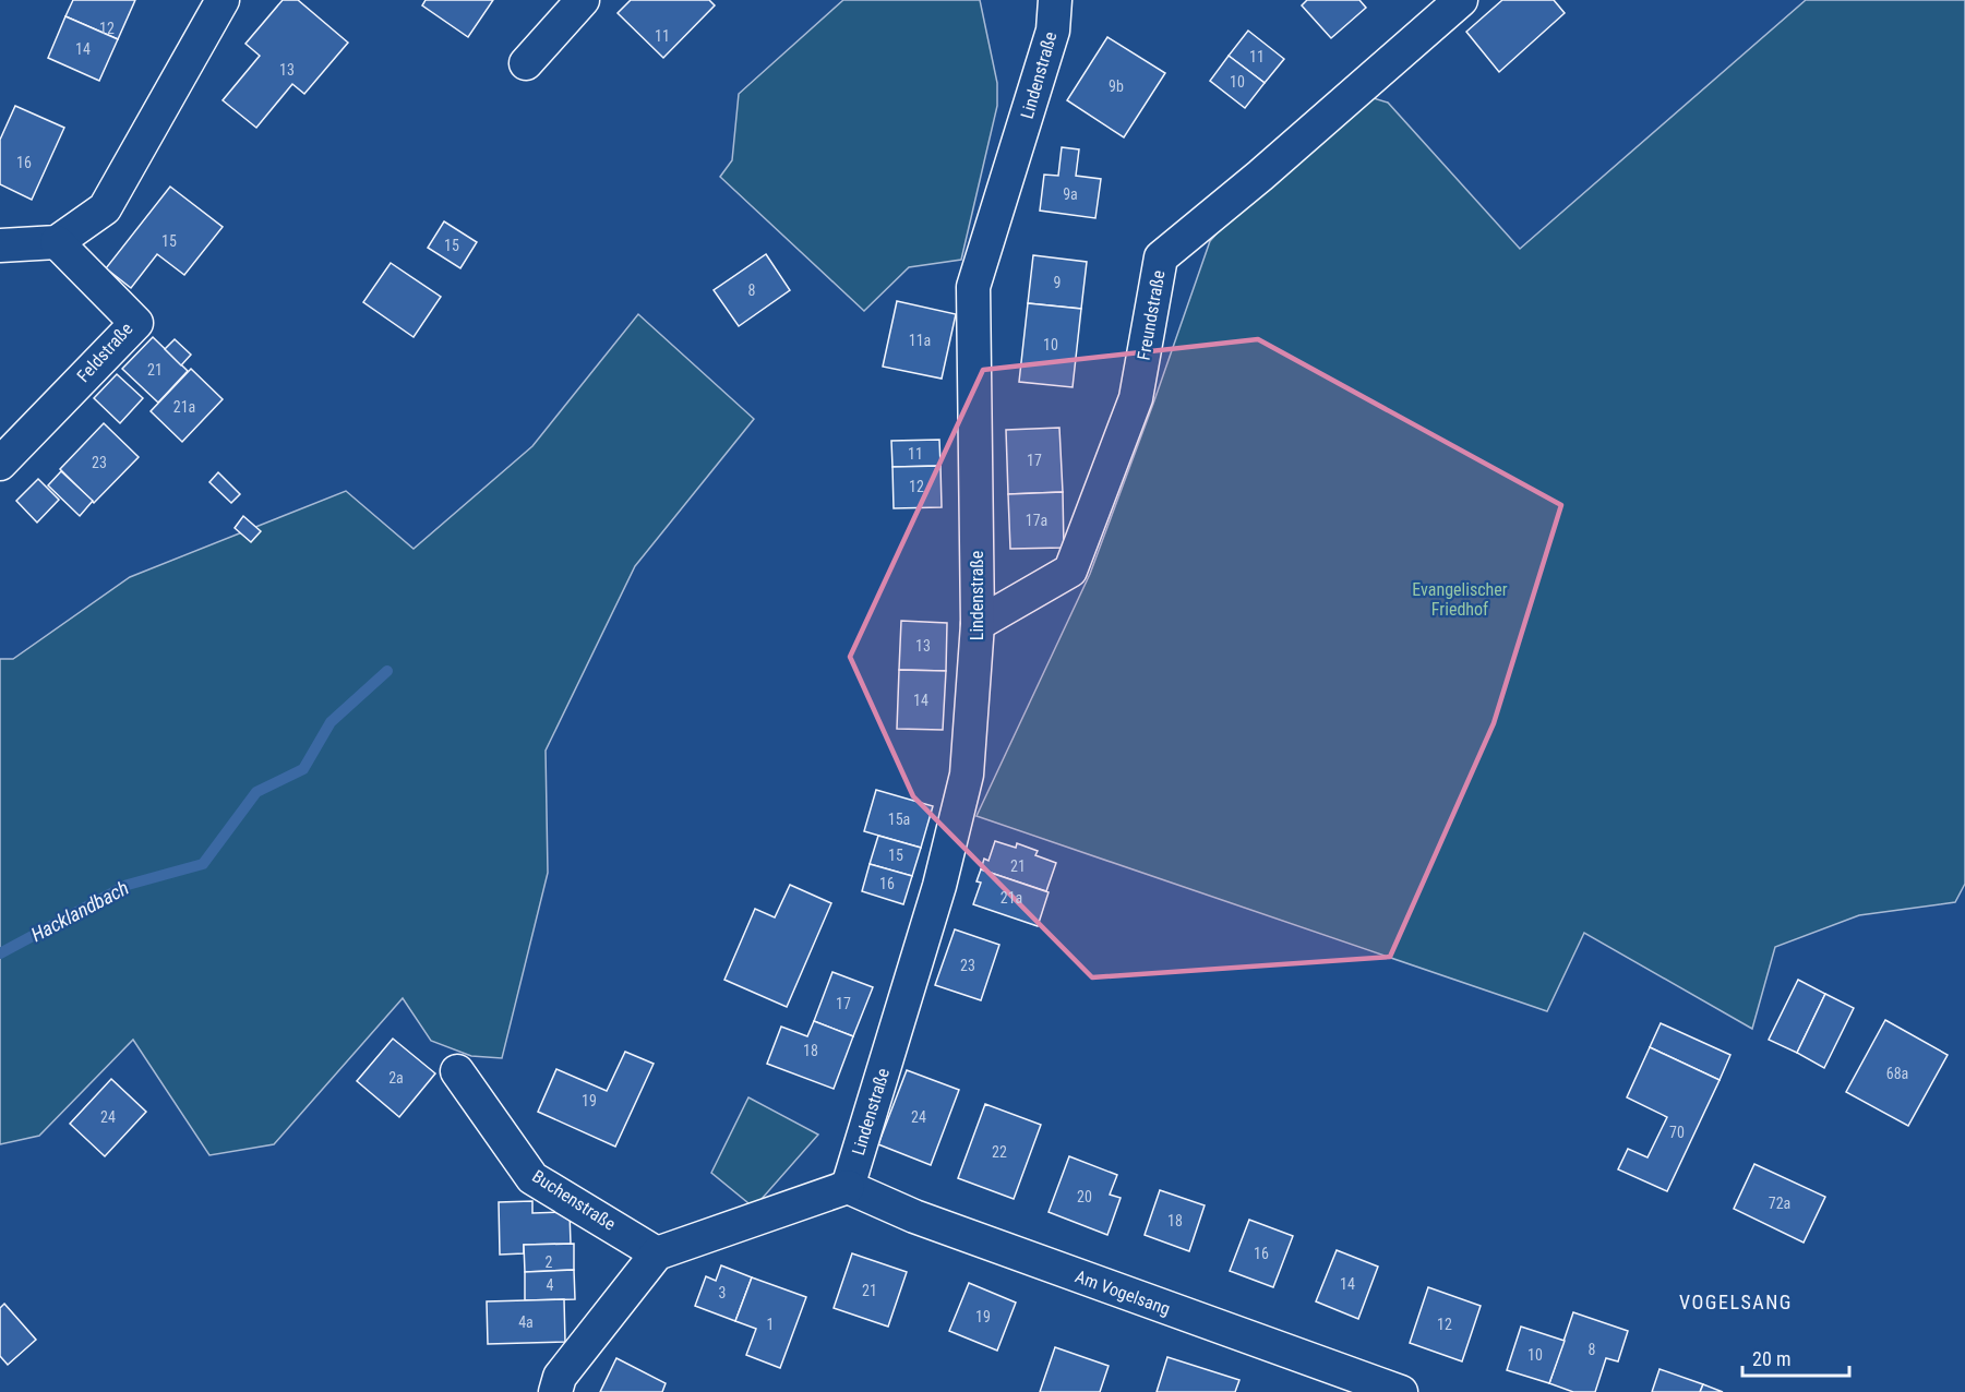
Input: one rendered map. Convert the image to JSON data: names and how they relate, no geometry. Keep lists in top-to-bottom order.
{
  "streets": {
    "street": [
      "Lindenstraße",
      "Freundstraße",
      "Feldstraße",
      "Buchenstraße",
      "Am Vogelsang"
    ]
  },
  "crossings": [
    ["Lindenstraße", "Freundstraße"],
    ["Lindenstraße", "Am Vogelsang"]
  ],
  "districts": ["VOGELSANG"],
  "water": ["Hacklandbach"],
  "parks": ["Evangelischer Friedhof"],
  "house_numbers": [
    "12",
    "11",
    "14",
    "11",
    "13",
    "10",
    "9b",
    "16",
    "9a",
    "15",
    "15",
    "9",
    "8",
    "11a",
    "10",
    "21",
    "21a",
    "11",
    "17",
    "23",
    "12",
    "17a",
    "13",
    "14",
    "15a",
    "15",
    "21",
    "16",
    "21a",
    "23",
    "17",
    "18",
    "68a",
    "2a",
    "19",
    "24",
    "24",
    "70",
    "22",
    "20",
    "72a",
    "18",
    "16",
    "2",
    "14",
    "4",
    "21",
    "3",
    "19",
    "4a",
    "1",
    "12",
    "8",
    "10"
  ],
  "scale_bar": "20 m"
}
